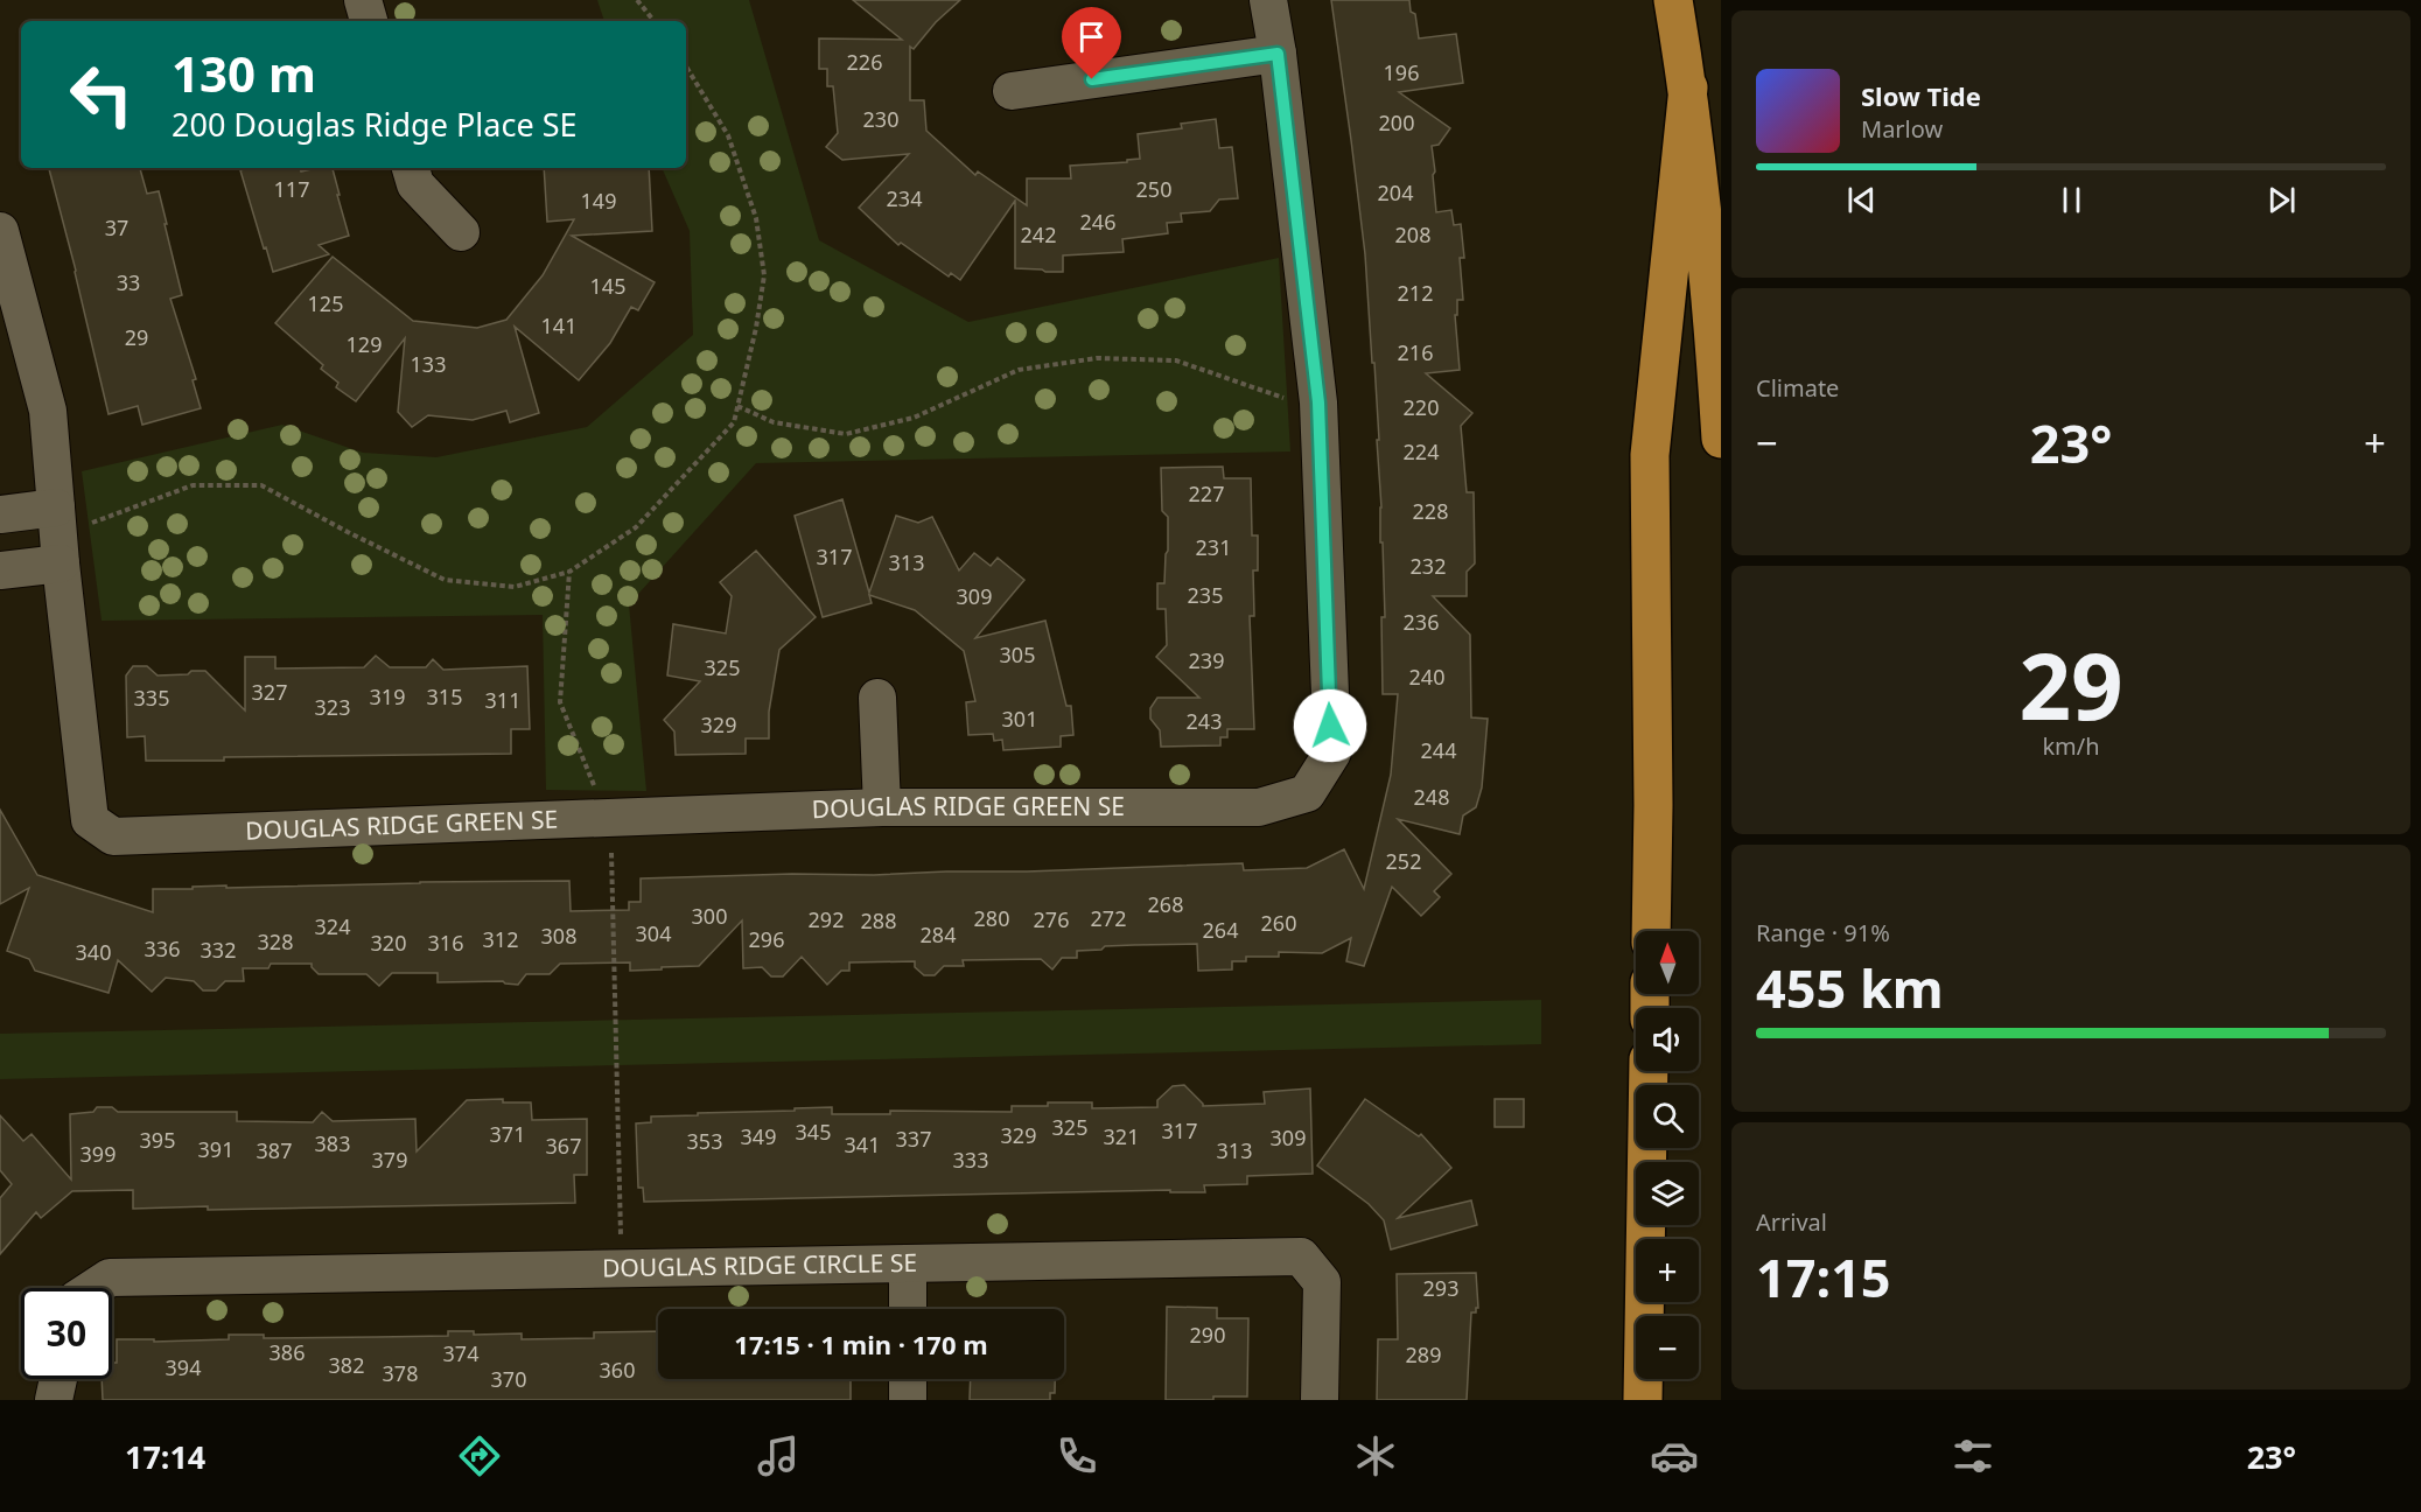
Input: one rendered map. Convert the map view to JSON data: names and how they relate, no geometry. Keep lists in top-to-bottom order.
{
  "streets": {
    "street": ["DOUGLAS RIDGE GREEN SE", "DOUGLAS RIDGE CIRCLE SE"]
  },
  "house_numbers": [
    "226",
    "196",
    "230",
    "200",
    "117",
    "250",
    "204",
    "234",
    "149",
    "246",
    "37",
    "242",
    "208",
    "33",
    "145",
    "212",
    "125",
    "141",
    "29",
    "129",
    "216",
    "133",
    "220",
    "224",
    "227",
    "228",
    "231",
    "317",
    "313",
    "232",
    "235",
    "309",
    "236",
    "305",
    "239",
    "325",
    "240",
    "327",
    "319",
    "315",
    "335",
    "311",
    "323",
    "301",
    "243",
    "329",
    "244",
    "248",
    "252",
    "268",
    "300",
    "280",
    "272",
    "292",
    "276",
    "288",
    "260",
    "324",
    "264",
    "304",
    "284",
    "308",
    "312",
    "296",
    "328",
    "320",
    "316",
    "336",
    "332",
    "340",
    "325",
    "317",
    "345",
    "371",
    "329",
    "349",
    "321",
    "309",
    "337",
    "395",
    "353",
    "383",
    "341",
    "367",
    "391",
    "387",
    "313",
    "399",
    "379",
    "333",
    "293",
    "290",
    "386",
    "374",
    "289",
    "382",
    "394",
    "360",
    "378",
    "370"
  ],
  "north": "top",
  "page": {
    "turn": ["130 m", "200 Douglas Ridge Place SE"],
    "song": ["Slow Tide", "Marlow"],
    "tile": [
      "Climate",
      ["29", "km/h"],
      ["Range · 91%", "455 km"],
      ["Arrival", "17:15"]
    ],
    "heat": ["−", "23°", "+"],
    "map_buttons": ["+", "−"],
    "limit": "30",
    "trip": "17:15 · 1 min · 170 m",
    "tabs": ["17:14", "23°"]
  }
}
